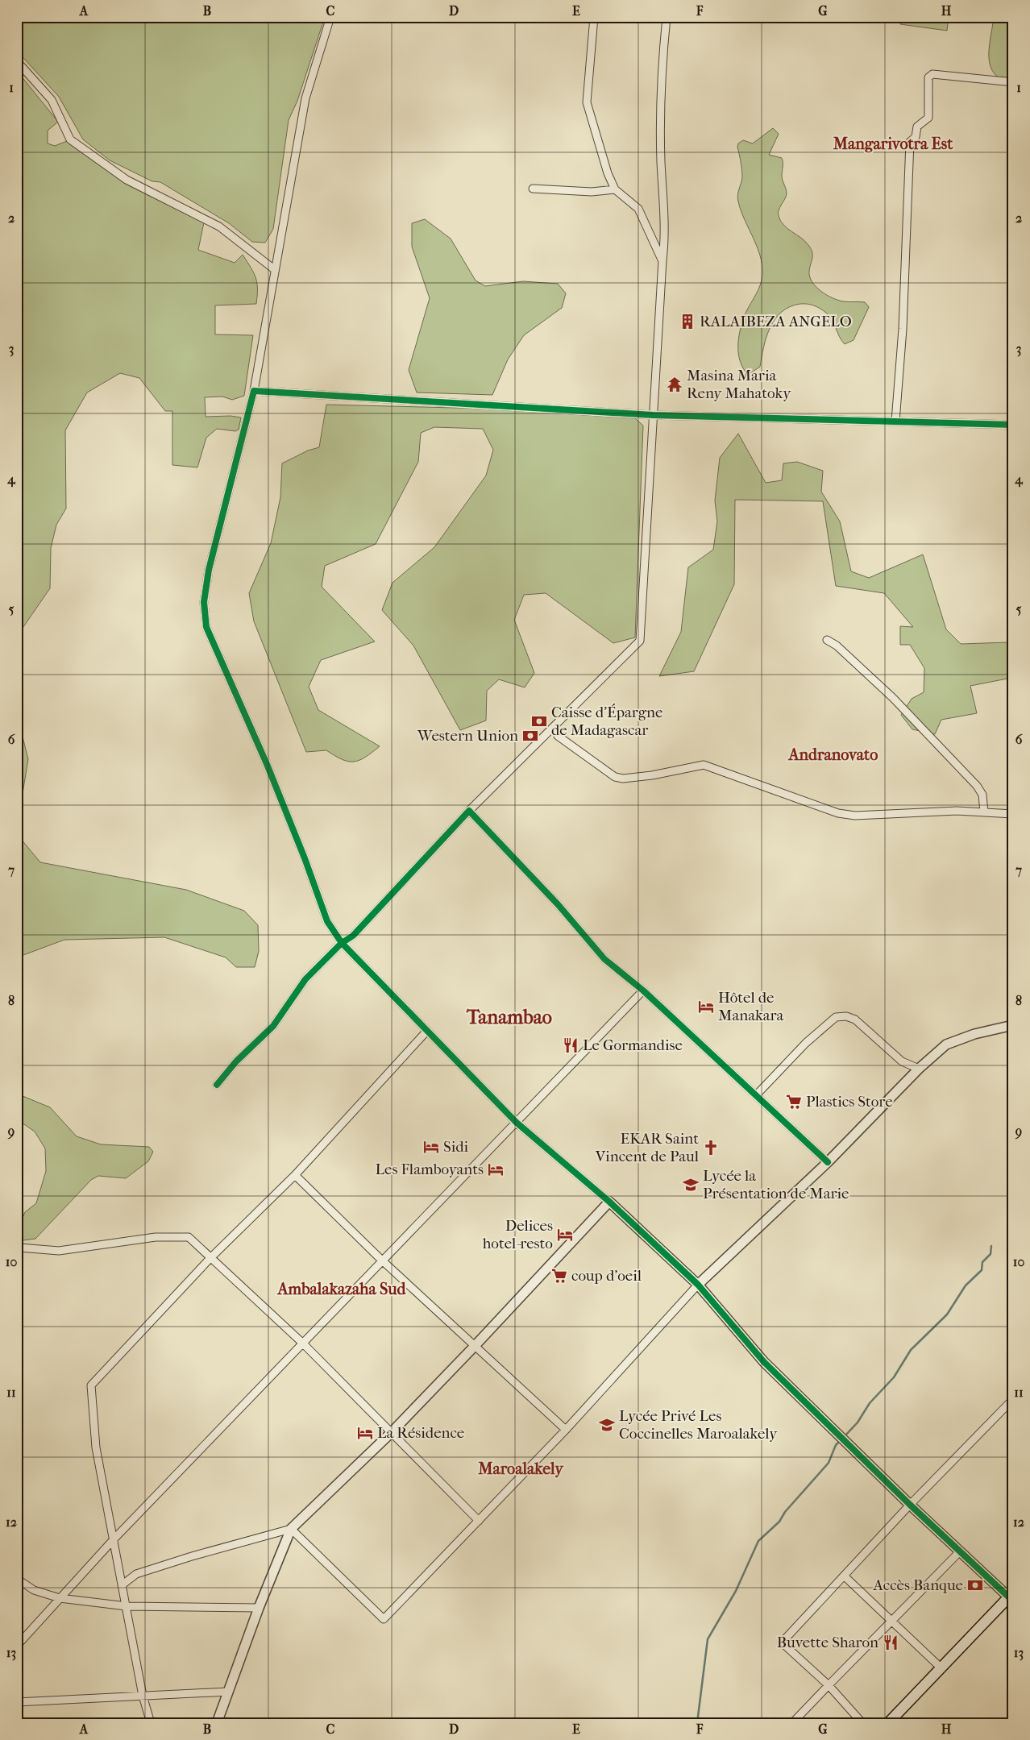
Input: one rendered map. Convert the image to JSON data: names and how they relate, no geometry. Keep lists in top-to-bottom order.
{
  "districts": [
    "Mangarivotra Est",
    "Andranovato",
    "Tanambao",
    "Ambalakazaha Sud",
    "Maroalakely"
  ],
  "places": {
    "building": ["RALAIBEZA ANGELO"],
    "temple": ["Masina Maria Reny Mahatoky"],
    "bank": ["Caisse d'Épargne de Madagascar", "Western Union", "Accès Banque"],
    "hotel": [
      "Hôtel de Manakara",
      "Sidi",
      "Les Flamboyants",
      "Delices hotel-resto",
      "La Résidence"
    ],
    "restaurant": ["Le Gormandise", "Buvette Sharon"],
    "supermarket": ["Plastics Store", "coup d'oeil"],
    "church": ["EKAR Saint Vincent de Paul"],
    "school or university": ["Lycée la Présentation de Marie", "Lycée Privé Les Coccinelles Maroalakely"]
  },
  "grid": {
    "columns": [
      "A",
      "B",
      "C",
      "D",
      "E",
      "F",
      "G",
      "H"
    ],
    "rows": [
      "1",
      "2",
      "3",
      "4",
      "5",
      "6",
      "7",
      "8",
      "9",
      "10",
      "11",
      "12",
      "13"
    ]
  }
}
